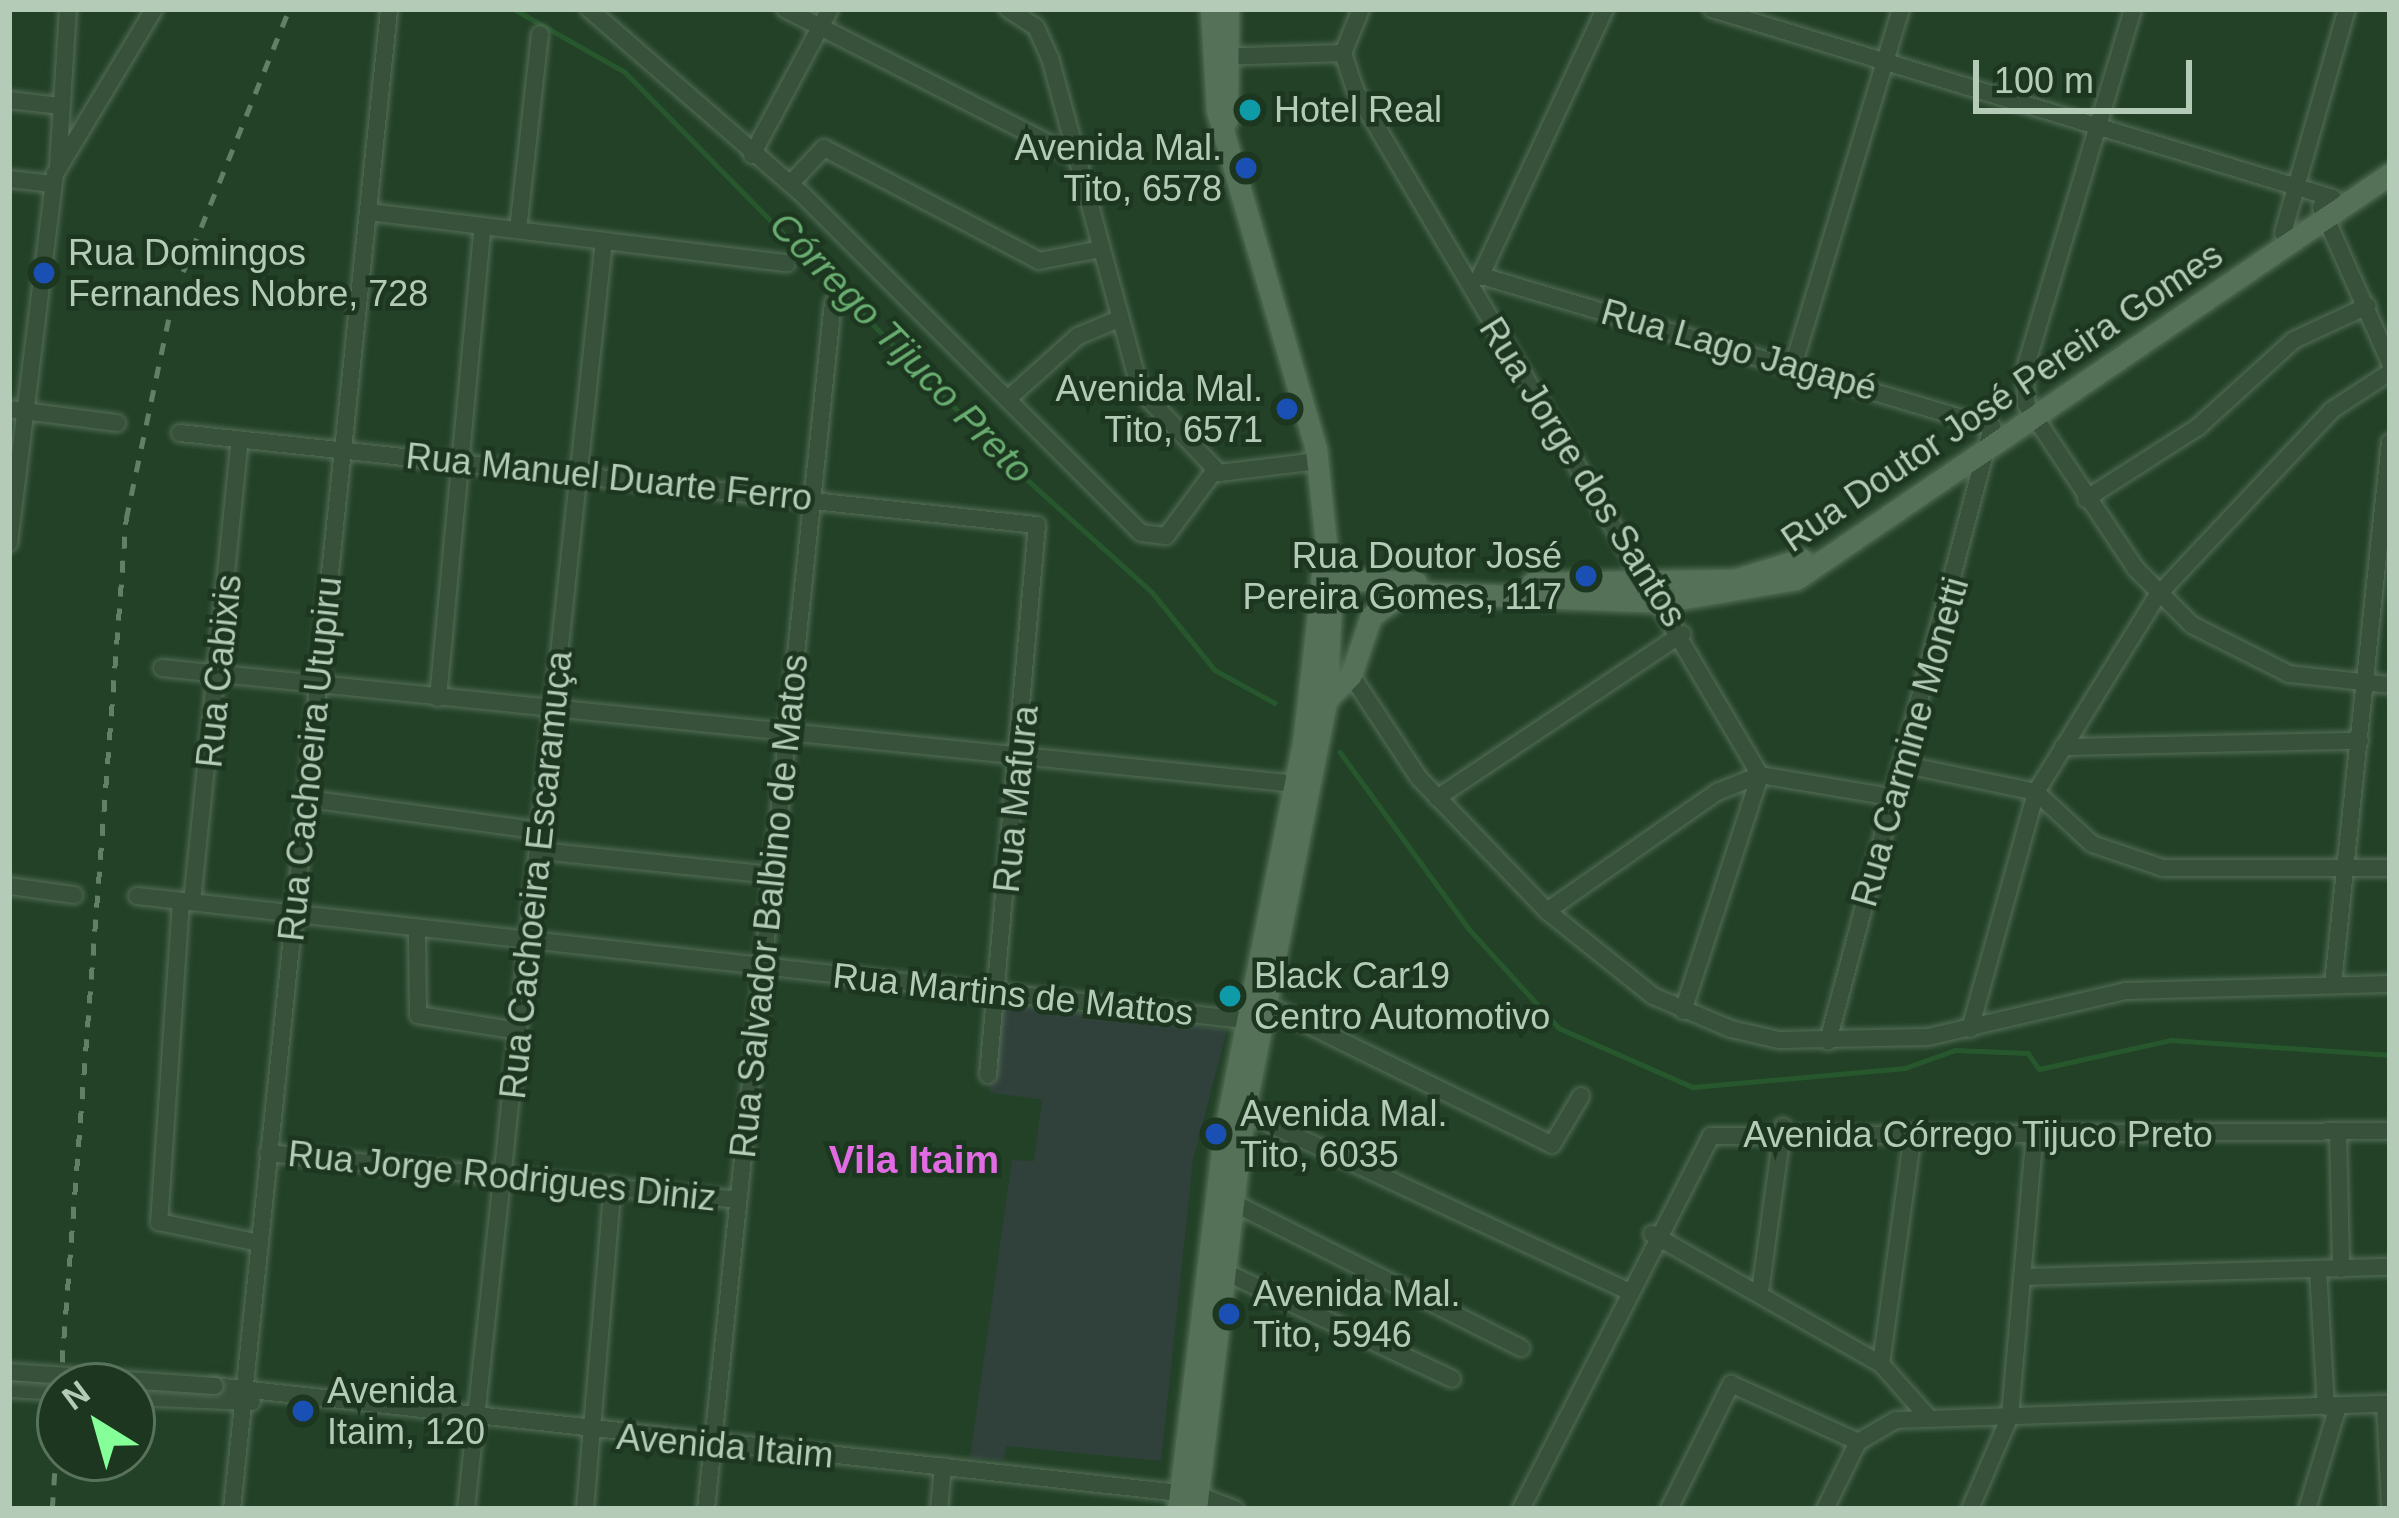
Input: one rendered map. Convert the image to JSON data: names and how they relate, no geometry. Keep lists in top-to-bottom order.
{
  "streets": {
    "main road": ["Rua Doutor José Pereira Gomes"],
    "street": [
      "Rua Lago Jagapé",
      "Rua Jorge dos Santos",
      "Rua Manuel Duarte Ferro",
      "Rua Cabixis",
      "Rua Carmine Monetti",
      "Rua Cachoeira Utupiru",
      "Rua Mafura",
      "Rua Cachoeira Escaramuça",
      "Rua Salvador Balbino de Matos",
      "Rua Martins de Mattos",
      "Avenida Córrego Tijuco Preto",
      "Rua Jorge Rodrigues Diniz",
      "Avenida Itaim"
    ]
  },
  "crossings": [
    ["Rua Lago Jagapé", "Rua Doutor José Pereira Gomes"],
    ["Rua Lago Jagapé", "Rua Jorge dos Santos"],
    ["Rua Lago Jagapé", "Rua Carmine Monetti"],
    ["Rua Doutor José Pereira Gomes", "Rua Jorge dos Santos"],
    ["Rua Doutor José Pereira Gomes", "Rua Carmine Monetti"],
    ["Rua Manuel Duarte Ferro", "Rua Cabixis"],
    ["Rua Manuel Duarte Ferro", "Rua Cachoeira Utupiru"],
    ["Rua Manuel Duarte Ferro", "Rua Mafura"],
    ["Rua Manuel Duarte Ferro", "Rua Cachoeira Escaramuça"],
    ["Rua Manuel Duarte Ferro", "Rua Salvador Balbino de Matos"],
    ["Rua Cabixis", "Rua Cachoeira Utupiru"],
    ["Rua Cabixis", "Rua Martins de Mattos"],
    ["Rua Cachoeira Utupiru", "Rua Martins de Mattos"],
    ["Rua Cachoeira Utupiru", "Rua Jorge Rodrigues Diniz"],
    ["Rua Cachoeira Utupiru", "Avenida Itaim"],
    ["Rua Mafura", "Rua Martins de Mattos"],
    ["Rua Cachoeira Escaramuça", "Rua Martins de Mattos"],
    ["Rua Cachoeira Escaramuça", "Rua Jorge Rodrigues Diniz"],
    ["Rua Cachoeira Escaramuça", "Avenida Itaim"],
    ["Rua Salvador Balbino de Matos", "Rua Martins de Mattos"],
    ["Rua Salvador Balbino de Matos", "Rua Jorge Rodrigues Diniz"],
    ["Rua Salvador Balbino de Matos", "Avenida Itaim"]
  ],
  "districts": ["Vila Itaim"],
  "water": ["Córrego Tijuco Preto"],
  "places": [
    "Hotel Real",
    "Avenida Mal. Tito, 6578",
    "Rua Domingos Fernandes Nobre, 728",
    "Avenida Mal. Tito, 6571",
    "Rua Doutor José Pereira Gomes, 117",
    "Black Car19 Centro Automotivo",
    "Avenida Mal. Tito, 6035",
    "Avenida Mal. Tito, 5946",
    "Avenida Itaim, 120"
  ],
  "scale_bar": "100 m",
  "north": "top left"
}
